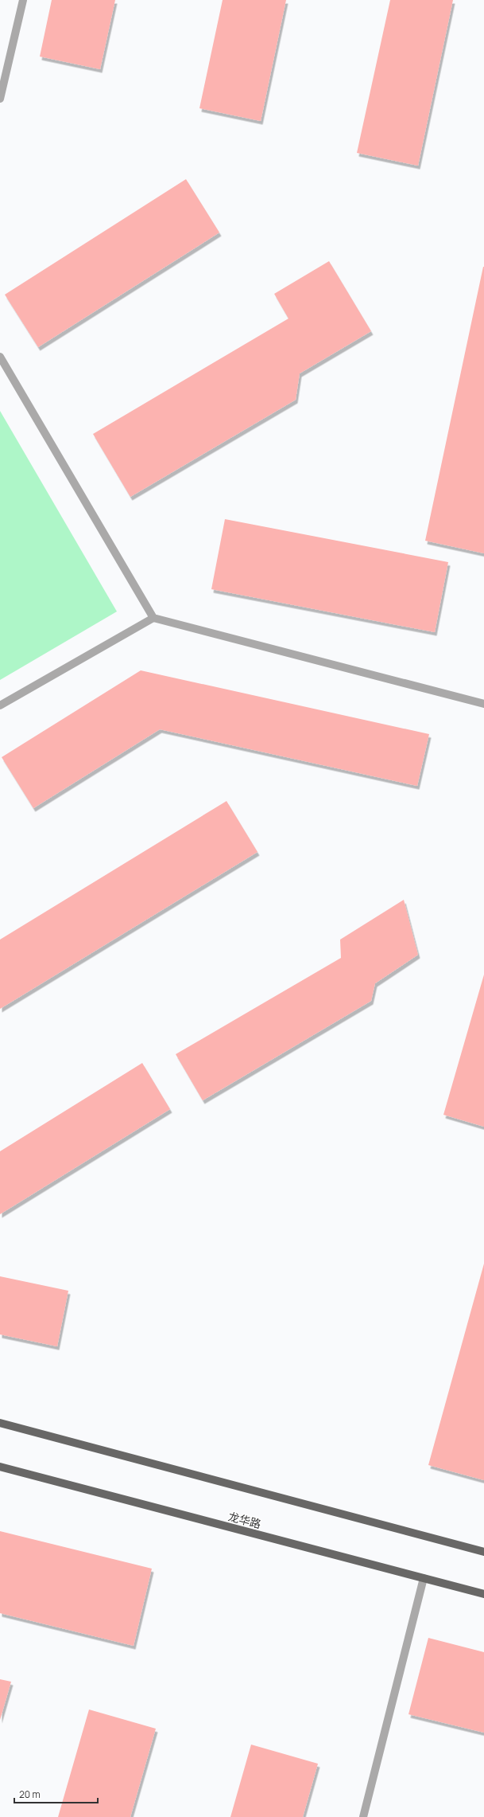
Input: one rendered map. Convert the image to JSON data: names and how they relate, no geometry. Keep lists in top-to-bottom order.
{
  "streets": {
    "main road": ["龙华路"]
  },
  "scale_bar": "20 m"
}
